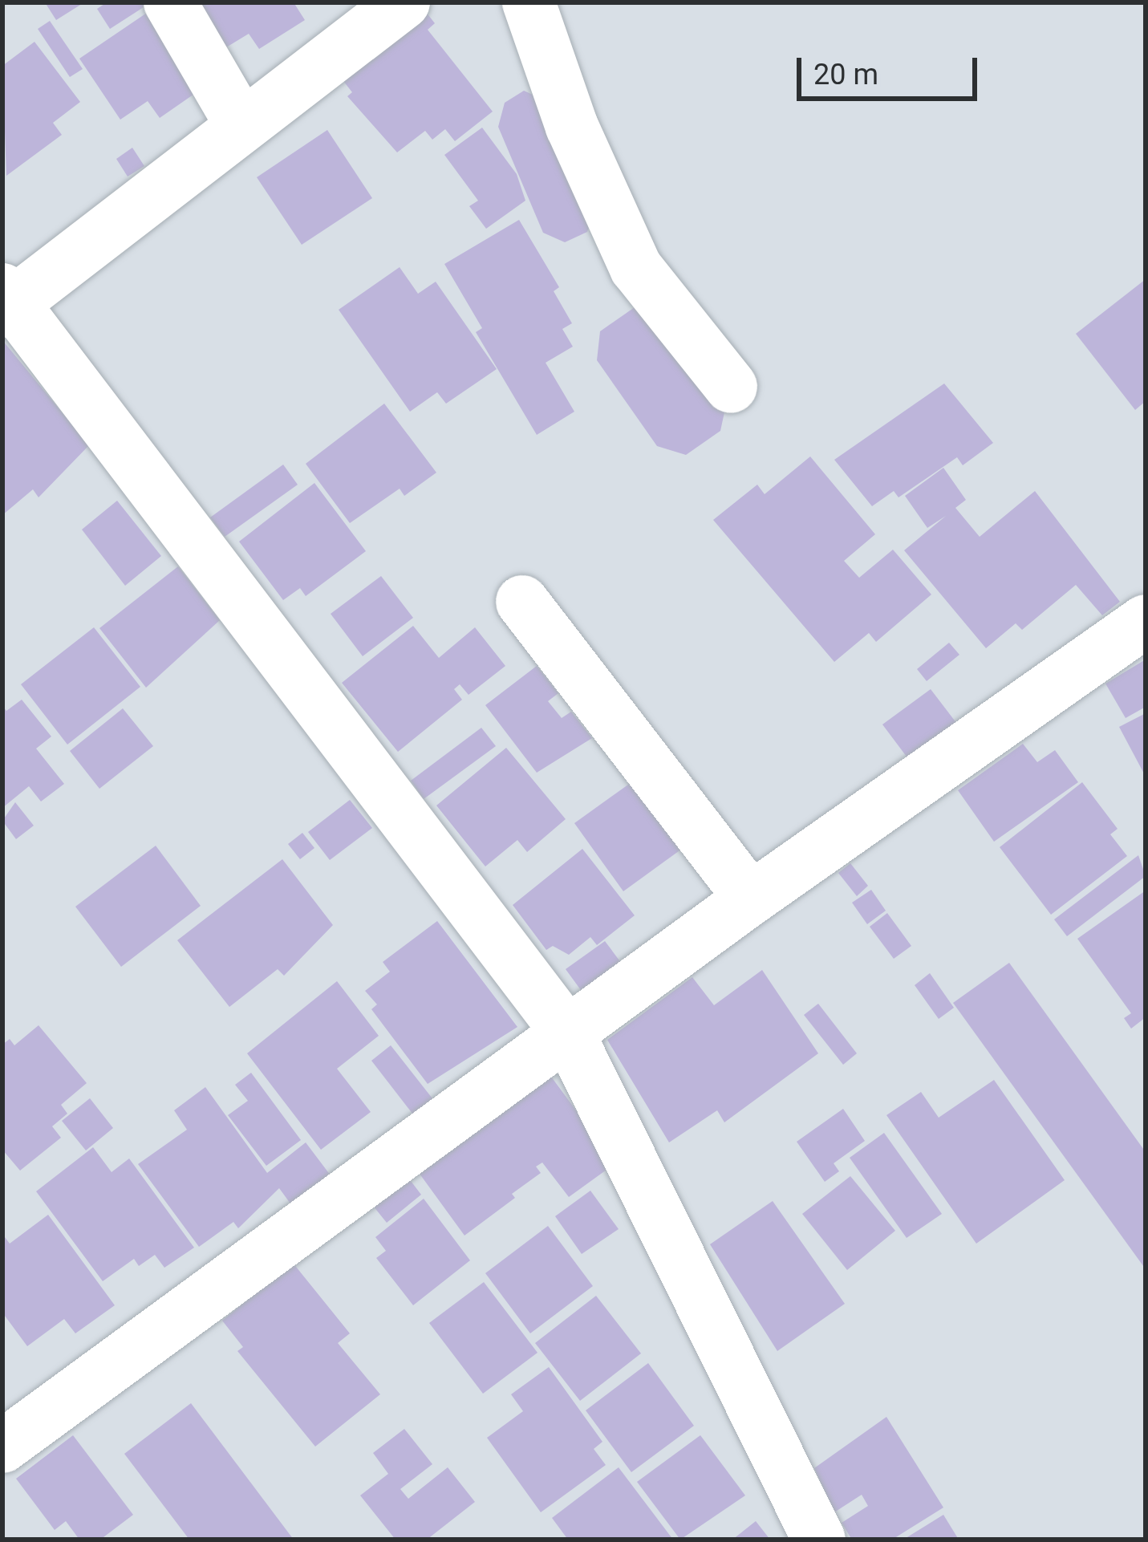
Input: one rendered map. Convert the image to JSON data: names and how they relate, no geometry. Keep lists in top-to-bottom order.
{
  "scale_bar": "20 m"
}
